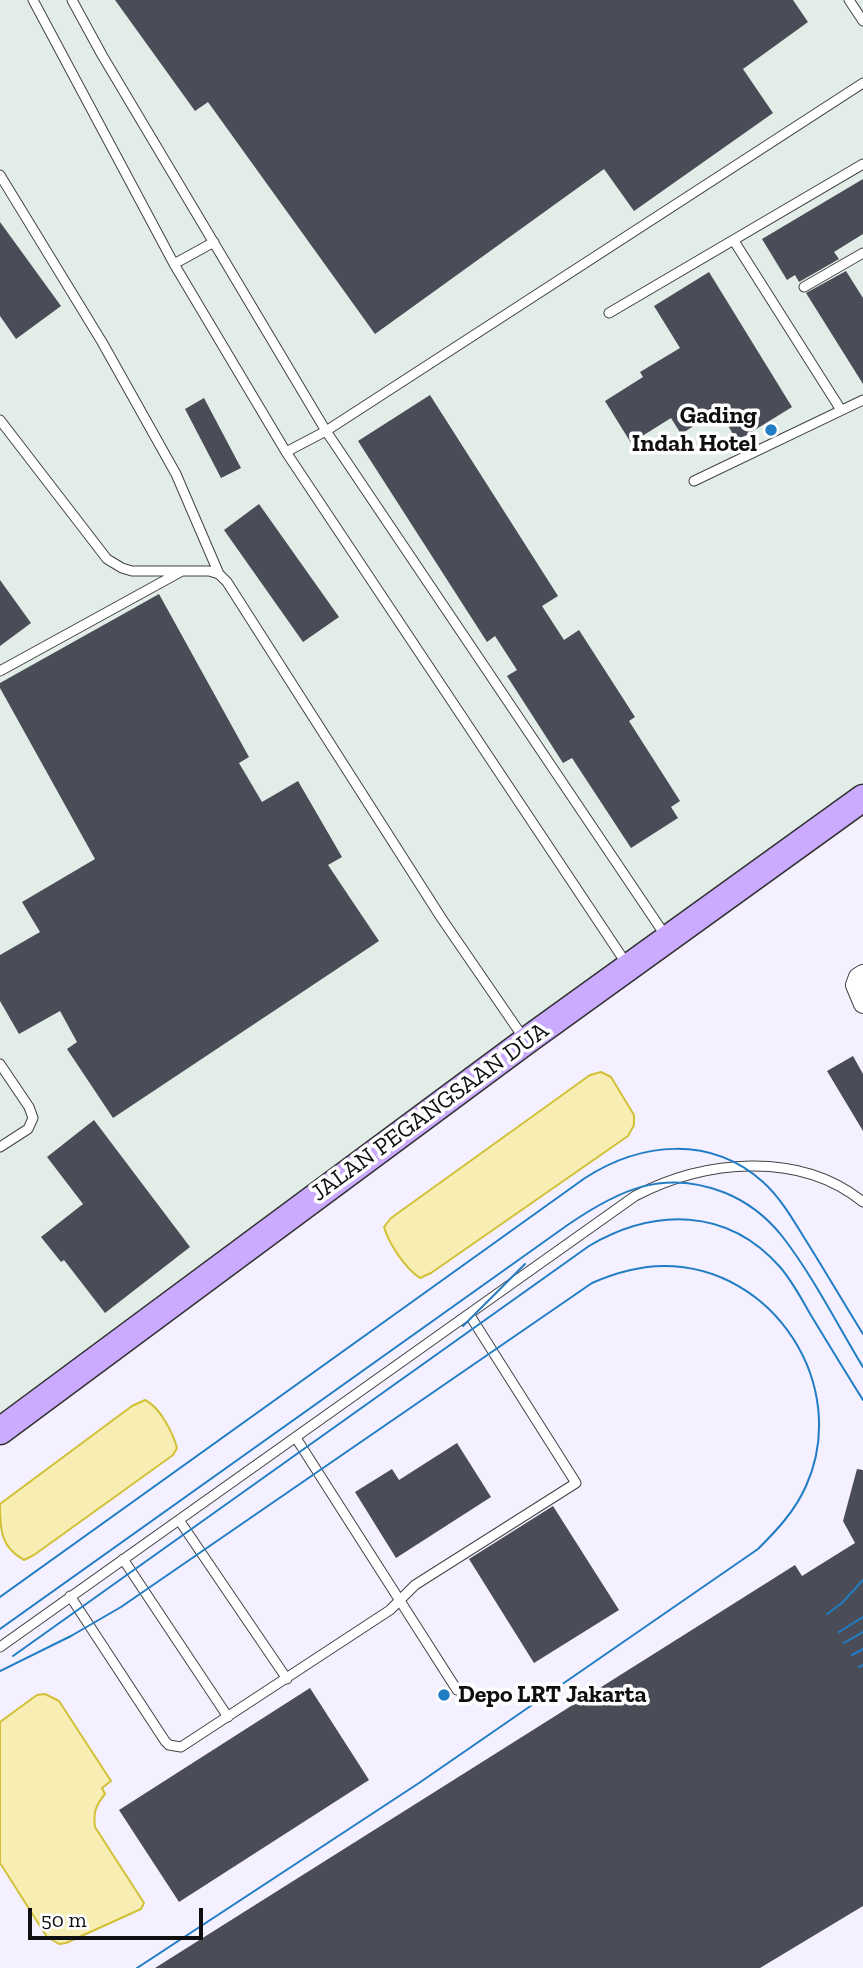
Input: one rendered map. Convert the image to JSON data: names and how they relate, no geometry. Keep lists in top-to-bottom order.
{
  "streets": {
    "main road": ["JALAN PEGANGSAAN DUA"]
  },
  "places": ["Gading Indah Hotel", "Depo LRT Jakarta"],
  "scale_bar": "50 m"
}
